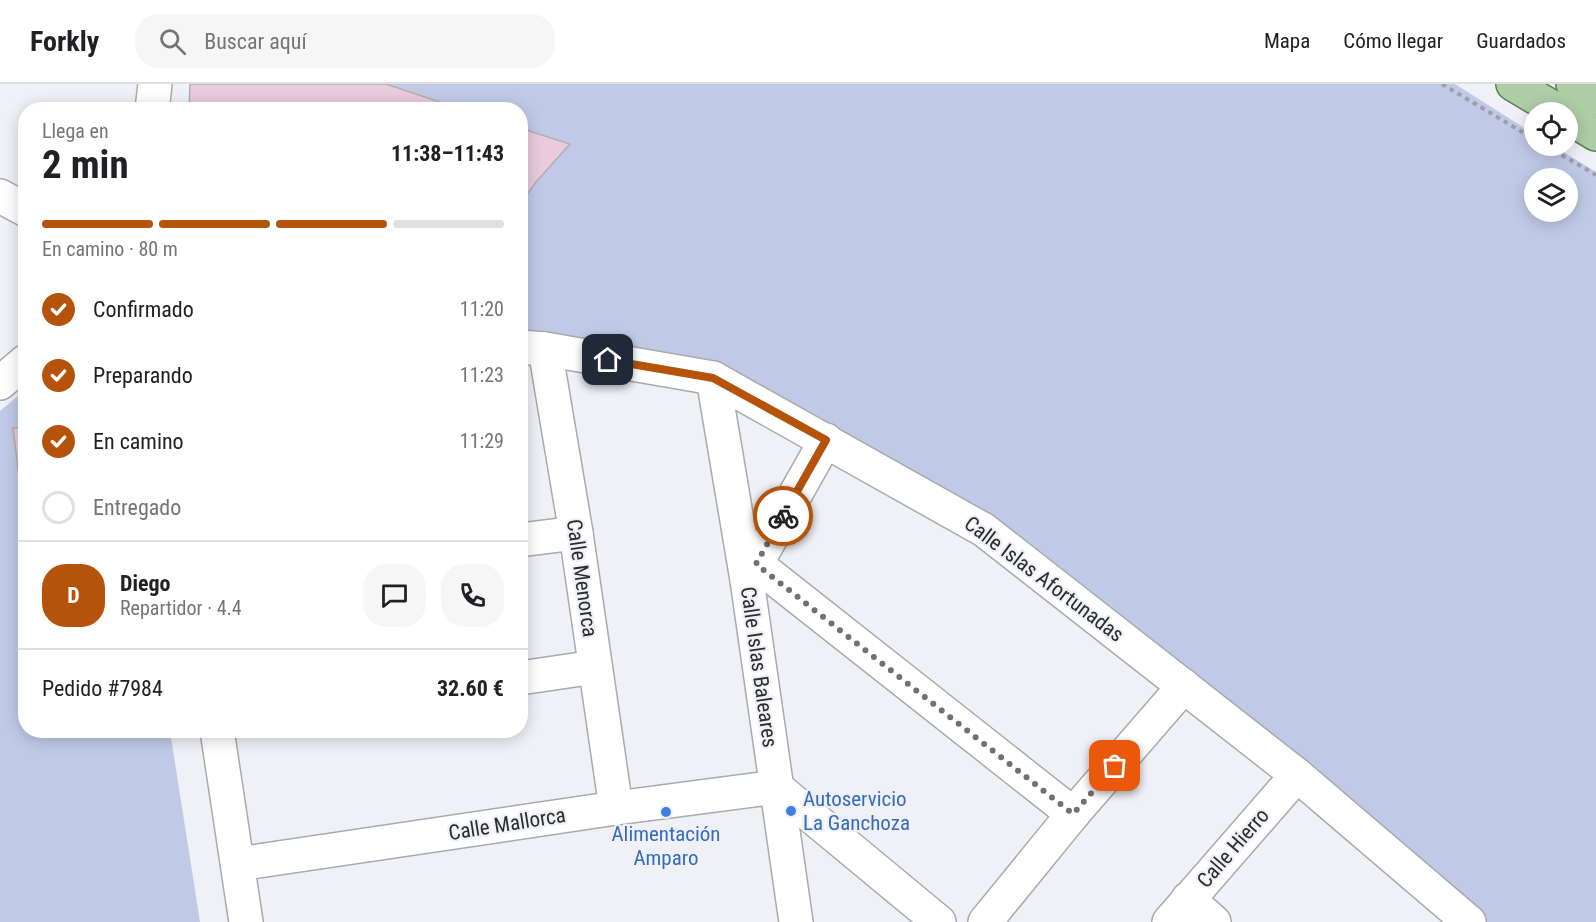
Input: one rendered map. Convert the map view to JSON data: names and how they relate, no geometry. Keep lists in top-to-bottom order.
{
  "streets": {
    "street": [
      "Calle Menorca",
      "Calle Islas Afortunadas",
      "Calle Islas Baleares",
      "Calle Mallorca",
      "Calle Hierro"
    ]
  },
  "crossings": [
    ["Calle Menorca", "Calle Islas Afortunadas"],
    ["Calle Menorca", "Calle Mallorca"],
    ["Calle Islas Afortunadas", "Calle Islas Baleares"],
    ["Calle Islas Afortunadas", "Calle Hierro"],
    ["Calle Islas Baleares", "Calle Mallorca"]
  ],
  "places": ["Autoservicio La Ganchoza", "Alimentación Amparo"],
  "page": {
    "header": "Forkly",
    "search": "Buscar aquí",
    "nav": ["Mapa", "Cómo llegar", "Guardados"],
    "heading": ["2 min", "Llega en", "11:38–11:43"],
    "panel": [
      "Diego",
      "Repartidor · 4.4",
      "Pedido #7984",
      "32.60 €"
    ],
    "bar": "En camino · 80 m",
    "list": [
      ["Confirmado", "11:20"],
      ["Preparando", "11:23"],
      ["En camino", "11:29"],
      "Entregado"
    ],
    "round": "D"
  }
}
